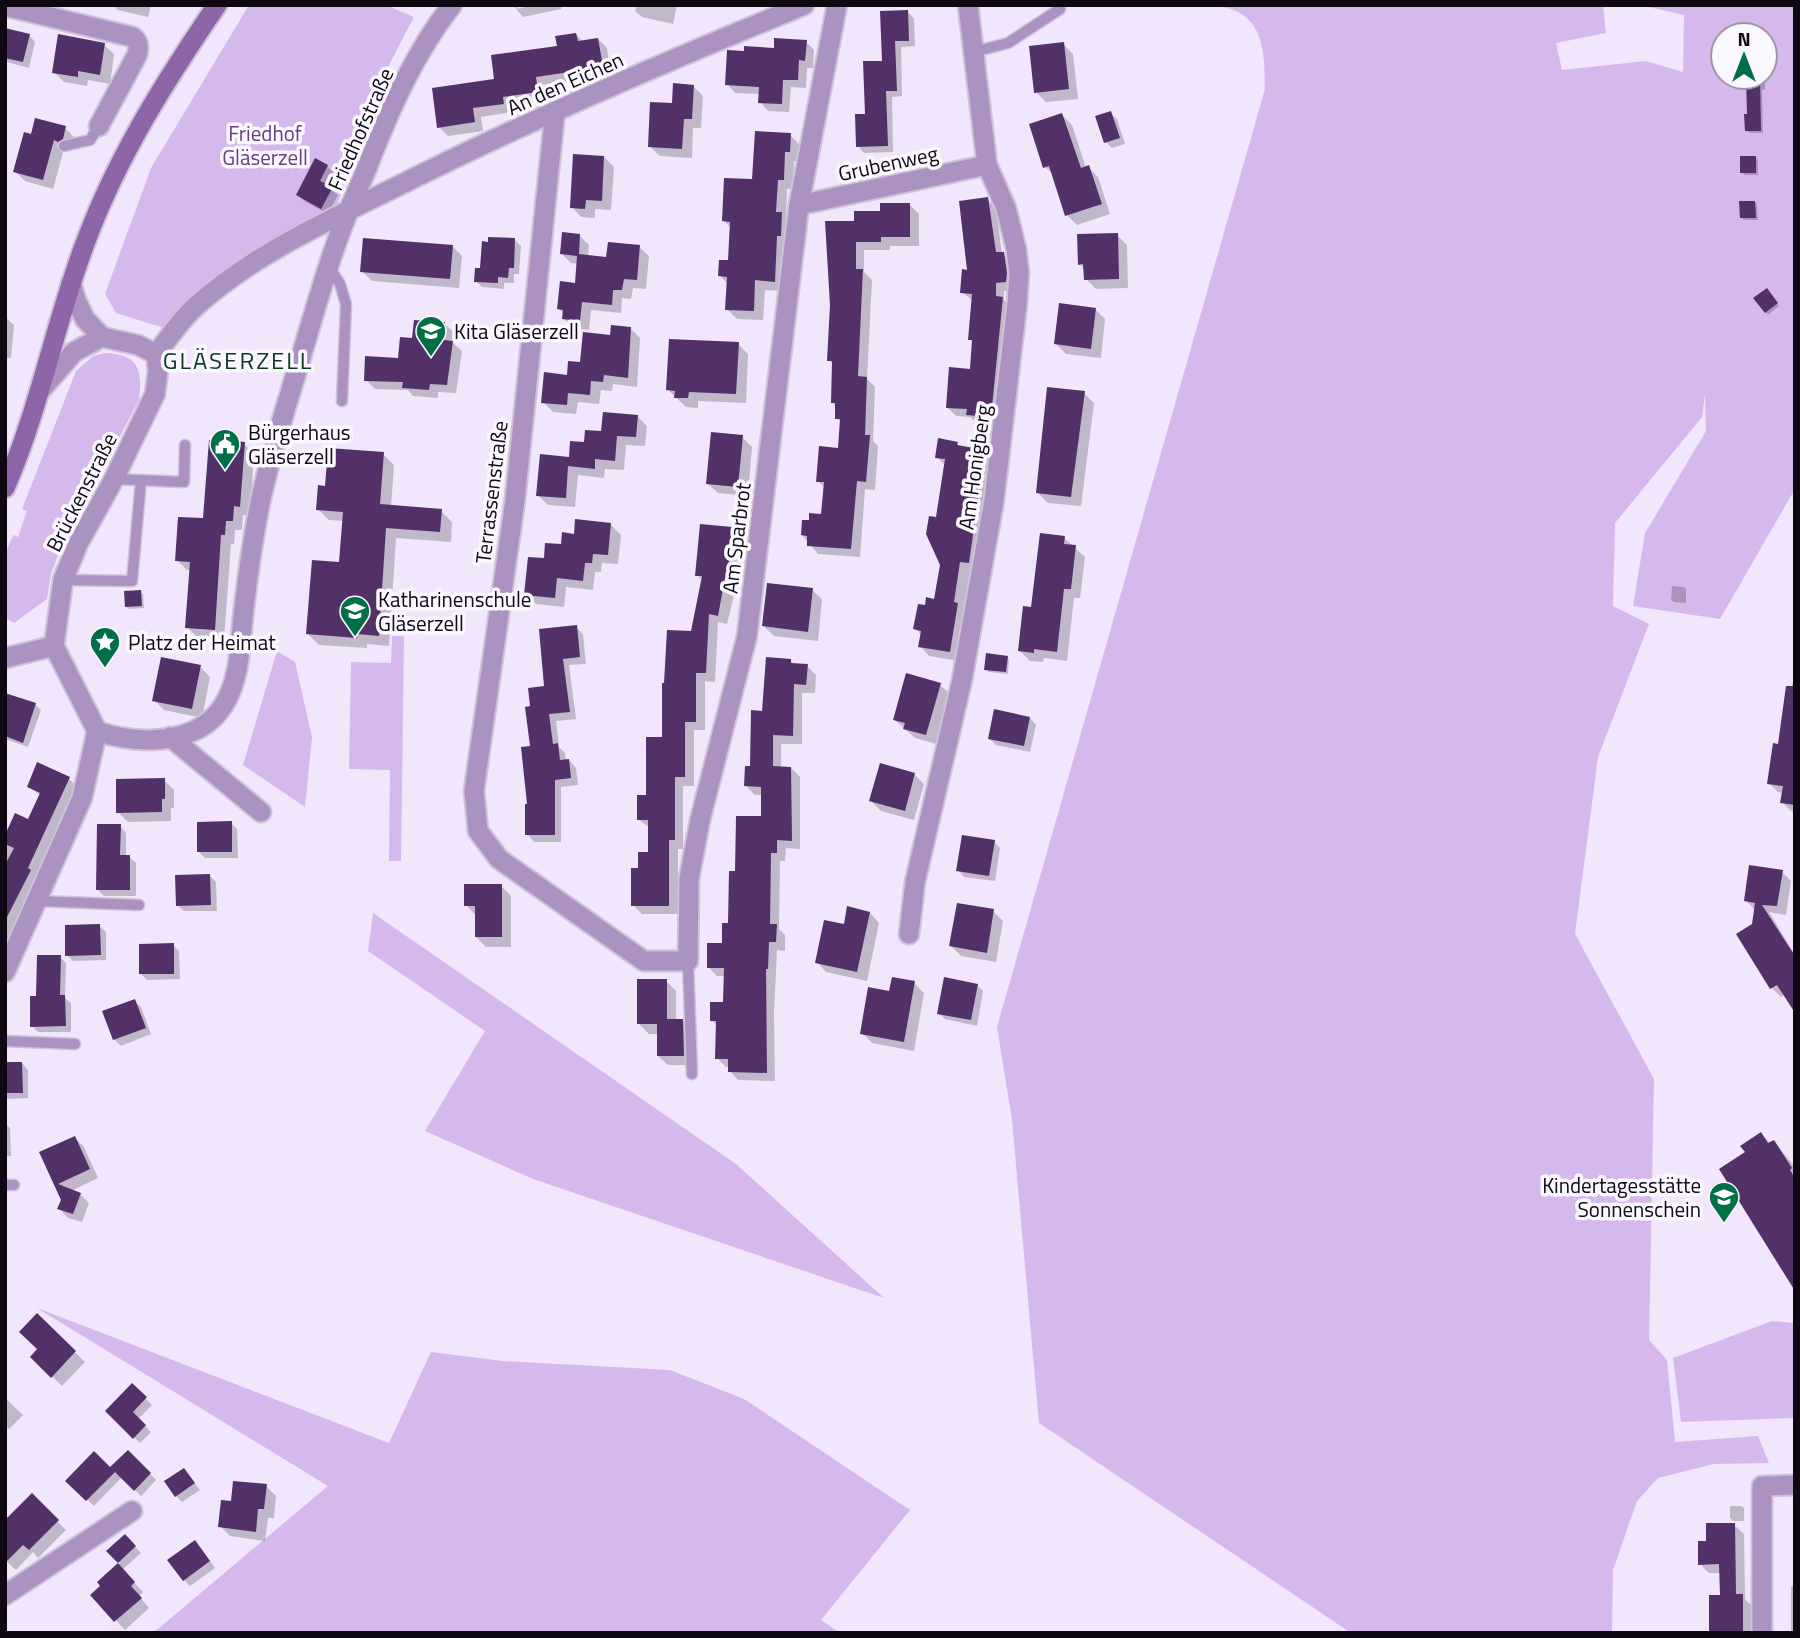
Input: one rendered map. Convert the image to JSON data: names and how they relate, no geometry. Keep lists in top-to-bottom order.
{
  "streets": {
    "street": [
      "An den Eichen",
      "Friedhofstraße",
      "Grubenweg",
      "Am Honigberg",
      "Brückenstraße",
      "Terrassenstraße",
      "Am Sparbrot"
    ]
  },
  "crossings": [
    ["An den Eichen", "Friedhofstraße"],
    ["An den Eichen", "Terrassenstraße"],
    ["Friedhofstraße", "Brückenstraße"],
    ["Grubenweg", "Am Honigberg"],
    ["Grubenweg", "Am Sparbrot"],
    ["Terrassenstraße", "Am Sparbrot"]
  ],
  "districts": ["GLÄSERZELL"],
  "parks": ["Friedhof Gläserzell"],
  "places": {
    "school or university": ["Kita Gläserzell", "Katharinenschule Gläserzell", "Kindertagesstätte Sonnenschein"],
    "public building": ["Bürgerhaus Gläserzell"],
    "place": ["Platz der Heimat"]
  },
  "north": "top"
}
